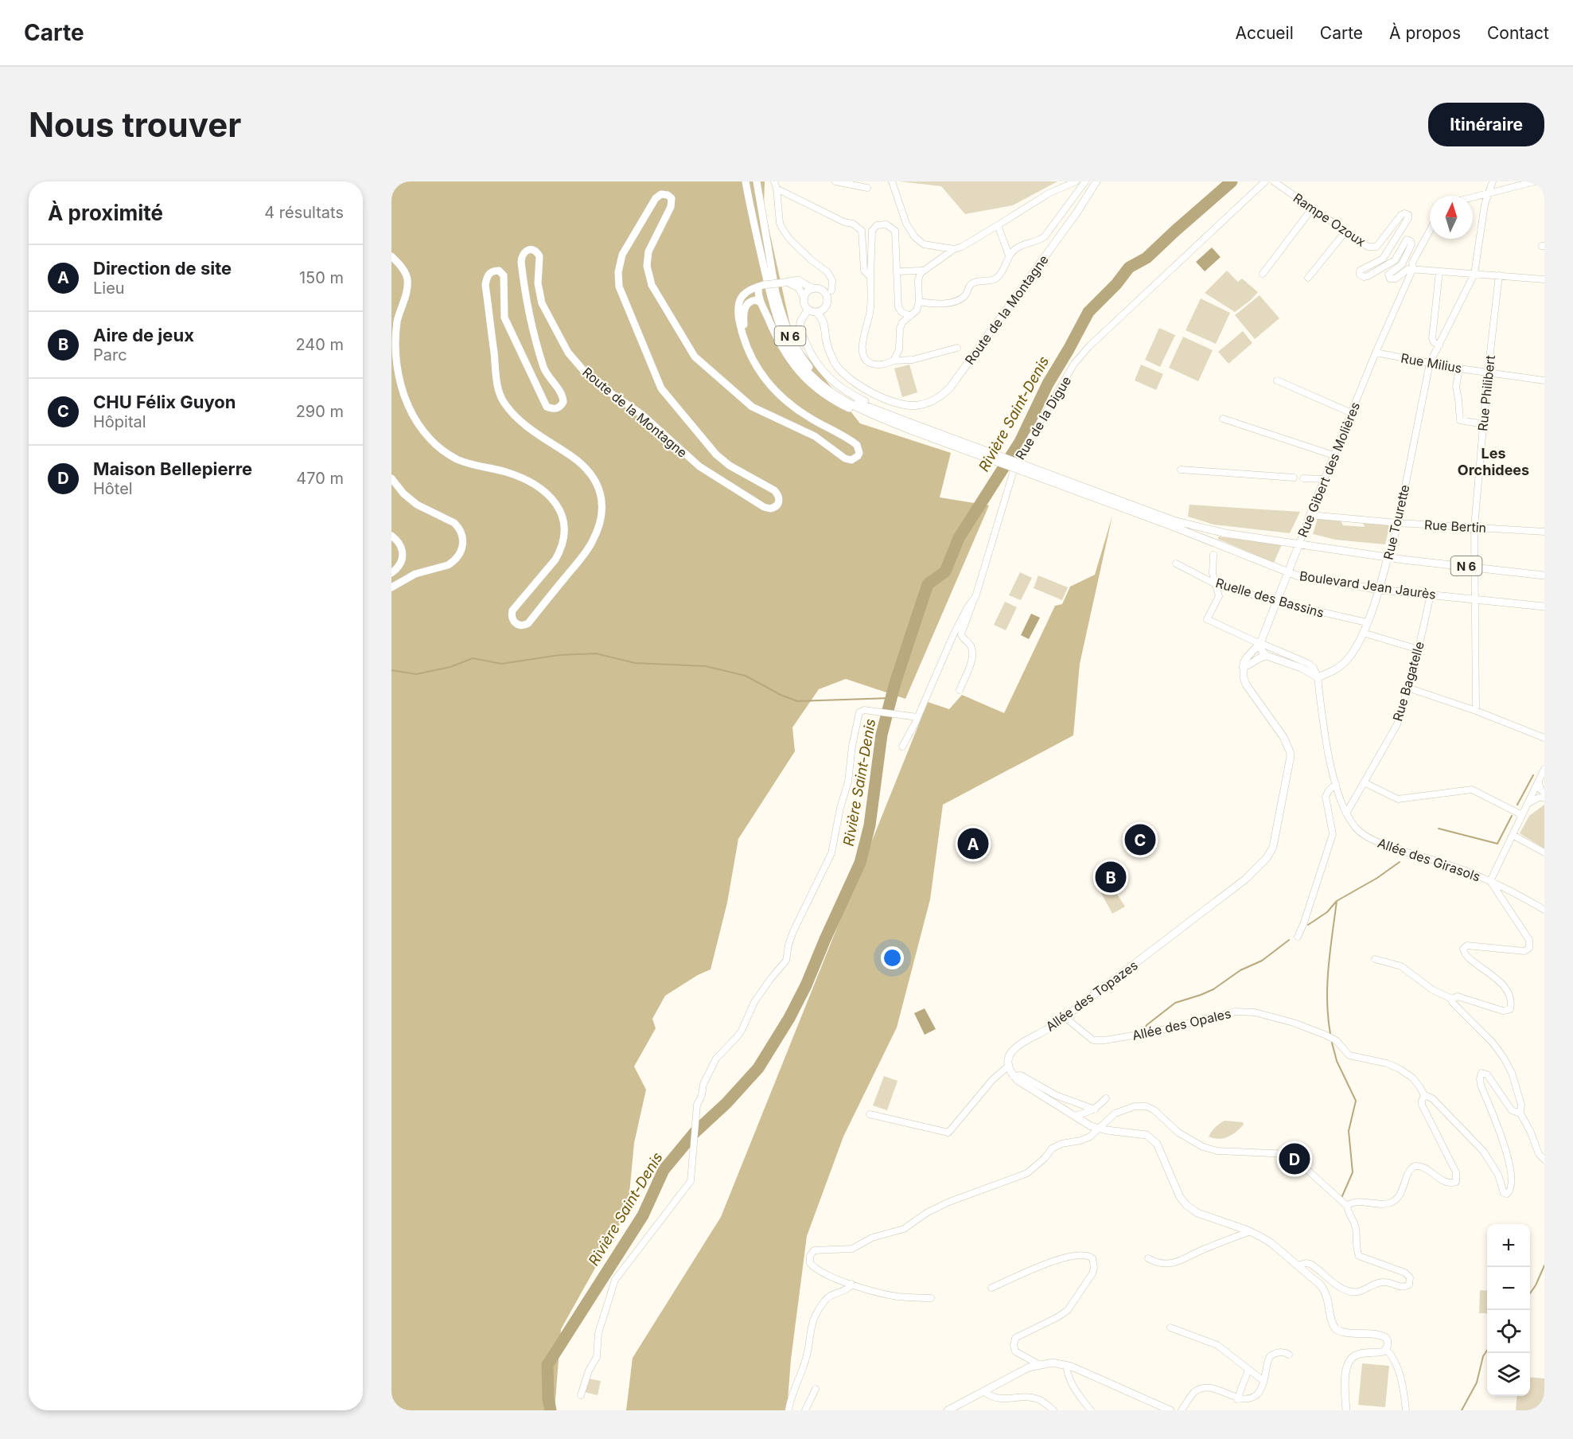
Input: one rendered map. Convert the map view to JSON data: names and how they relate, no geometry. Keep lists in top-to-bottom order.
{
  "streets": {
    "main road": [
      "Route de la Montagne",
      "N 6",
      "Rue Gibert des Molières",
      "Rue Tourette",
      "Boulevard Jean Jaurès",
      "Allée des Topazes"
    ],
    "street": [
      "Rampe Ozoux",
      "Rue Milius",
      "Rue Philibert",
      "Rue de la Digue",
      "Rue Bertin",
      "Ruelle des Bassins",
      "Rue Bagatelle",
      "Allée des Girasols",
      "Allée des Opales"
    ]
  },
  "crossings": [
    ["Rampe Ozoux", "Rue Gibert des Molières"],
    ["N 6", "Rue Philibert"],
    ["N 6", "Rue Gibert des Molières"],
    ["N 6", "Rue Tourette"],
    ["N 6", "Boulevard Jean Jaurès"],
    ["Rue Milius", "Rue Philibert"],
    ["Rue Milius", "Rue Gibert des Molières"],
    ["Rue Milius", "Rue Tourette"],
    ["Rue Philibert", "Rue Bertin"],
    ["Rue Philibert", "Boulevard Jean Jaurès"],
    ["Rue Gibert des Molières", "Rue Bertin"],
    ["Rue Gibert des Molières", "Boulevard Jean Jaurès"],
    ["Rue Gibert des Molières", "Ruelle des Bassins"],
    ["Rue Gibert des Molières", "Allée des Topazes"],
    ["Rue Tourette", "Rue Bertin"],
    ["Rue Tourette", "Boulevard Jean Jaurès"],
    ["Rue Tourette", "Ruelle des Bassins"],
    ["Rue Tourette", "Allée des Girasols"],
    ["Boulevard Jean Jaurès", "Rue Bagatelle"],
    ["Rue Bagatelle", "Allée des Girasols"],
    ["Allée des Topazes", "Allée des Opales"]
  ],
  "districts": ["Les Orchidees"],
  "water": ["Rivière Saint-Denis"],
  "north": "top",
  "page": {
    "header": "Carte",
    "nav": [
      "Accueil",
      "Carte",
      "À propos",
      "Contact"
    ],
    "buttons": "Itinéraire",
    "title": "Nous trouver",
    "heading": ["À proximité", "4 résultats"],
    "list": [
      {
        "mark": "A",
        "name": "Direction de site",
        "note": "Lieu",
        "value": "150 m"
      },
      {
        "mark": "B",
        "name": "Aire de jeux",
        "note": "Parc",
        "value": "240 m"
      },
      {
        "mark": "C",
        "name": "CHU Félix Guyon",
        "note": "Hôpital",
        "value": "290 m"
      },
      {
        "mark": "D",
        "name": "Maison Bellepierre",
        "note": "Hôtel",
        "value": "470 m"
      }
    ],
    "pins": [
      "C",
      "A",
      "B",
      "D"
    ],
    "map_buttons": ["+", "−"]
  }
}
